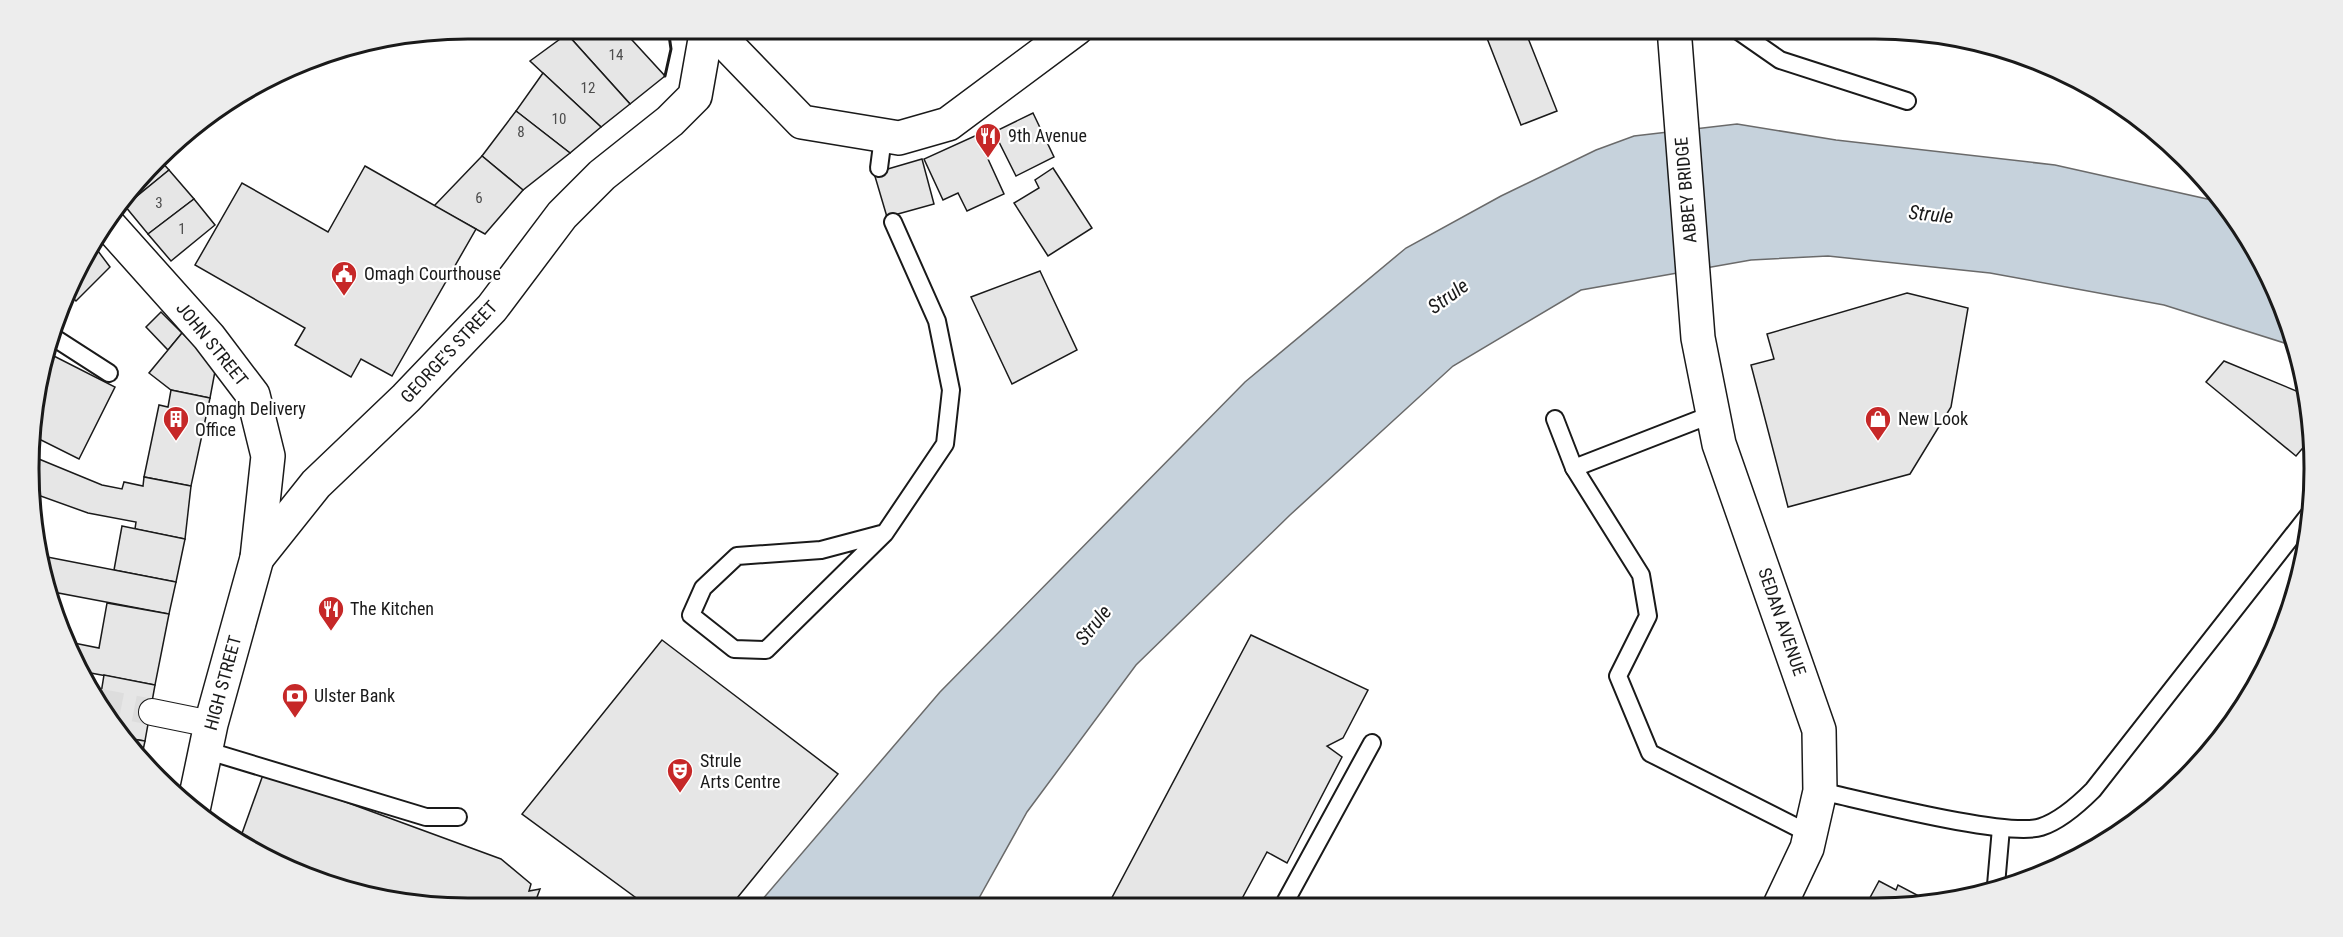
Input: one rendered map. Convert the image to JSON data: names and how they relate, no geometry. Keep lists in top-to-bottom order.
{
  "streets": {
    "street": [
      "ABBEY BRIDGE",
      "JOHN STREET",
      "GEORGE'S STREET",
      "SEDAN AVENUE",
      "HIGH STREET"
    ]
  },
  "crossings": [
    ["ABBEY BRIDGE", "SEDAN AVENUE"],
    ["JOHN STREET", "GEORGE'S STREET"],
    ["JOHN STREET", "HIGH STREET"],
    ["GEORGE'S STREET", "HIGH STREET"]
  ],
  "water": ["Strule"],
  "places": {
    "restaurant": ["9th Avenue", "The Kitchen"],
    "public building": ["Omagh Courthouse"],
    "building": ["Omagh Delivery Office"],
    "shop": ["New Look"],
    "bank": ["Ulster Bank"],
    "theatre": ["Strule Arts Centre"]
  },
  "house_numbers": [
    "14",
    "12",
    "10",
    "8",
    "6",
    "3",
    "1"
  ]
}
